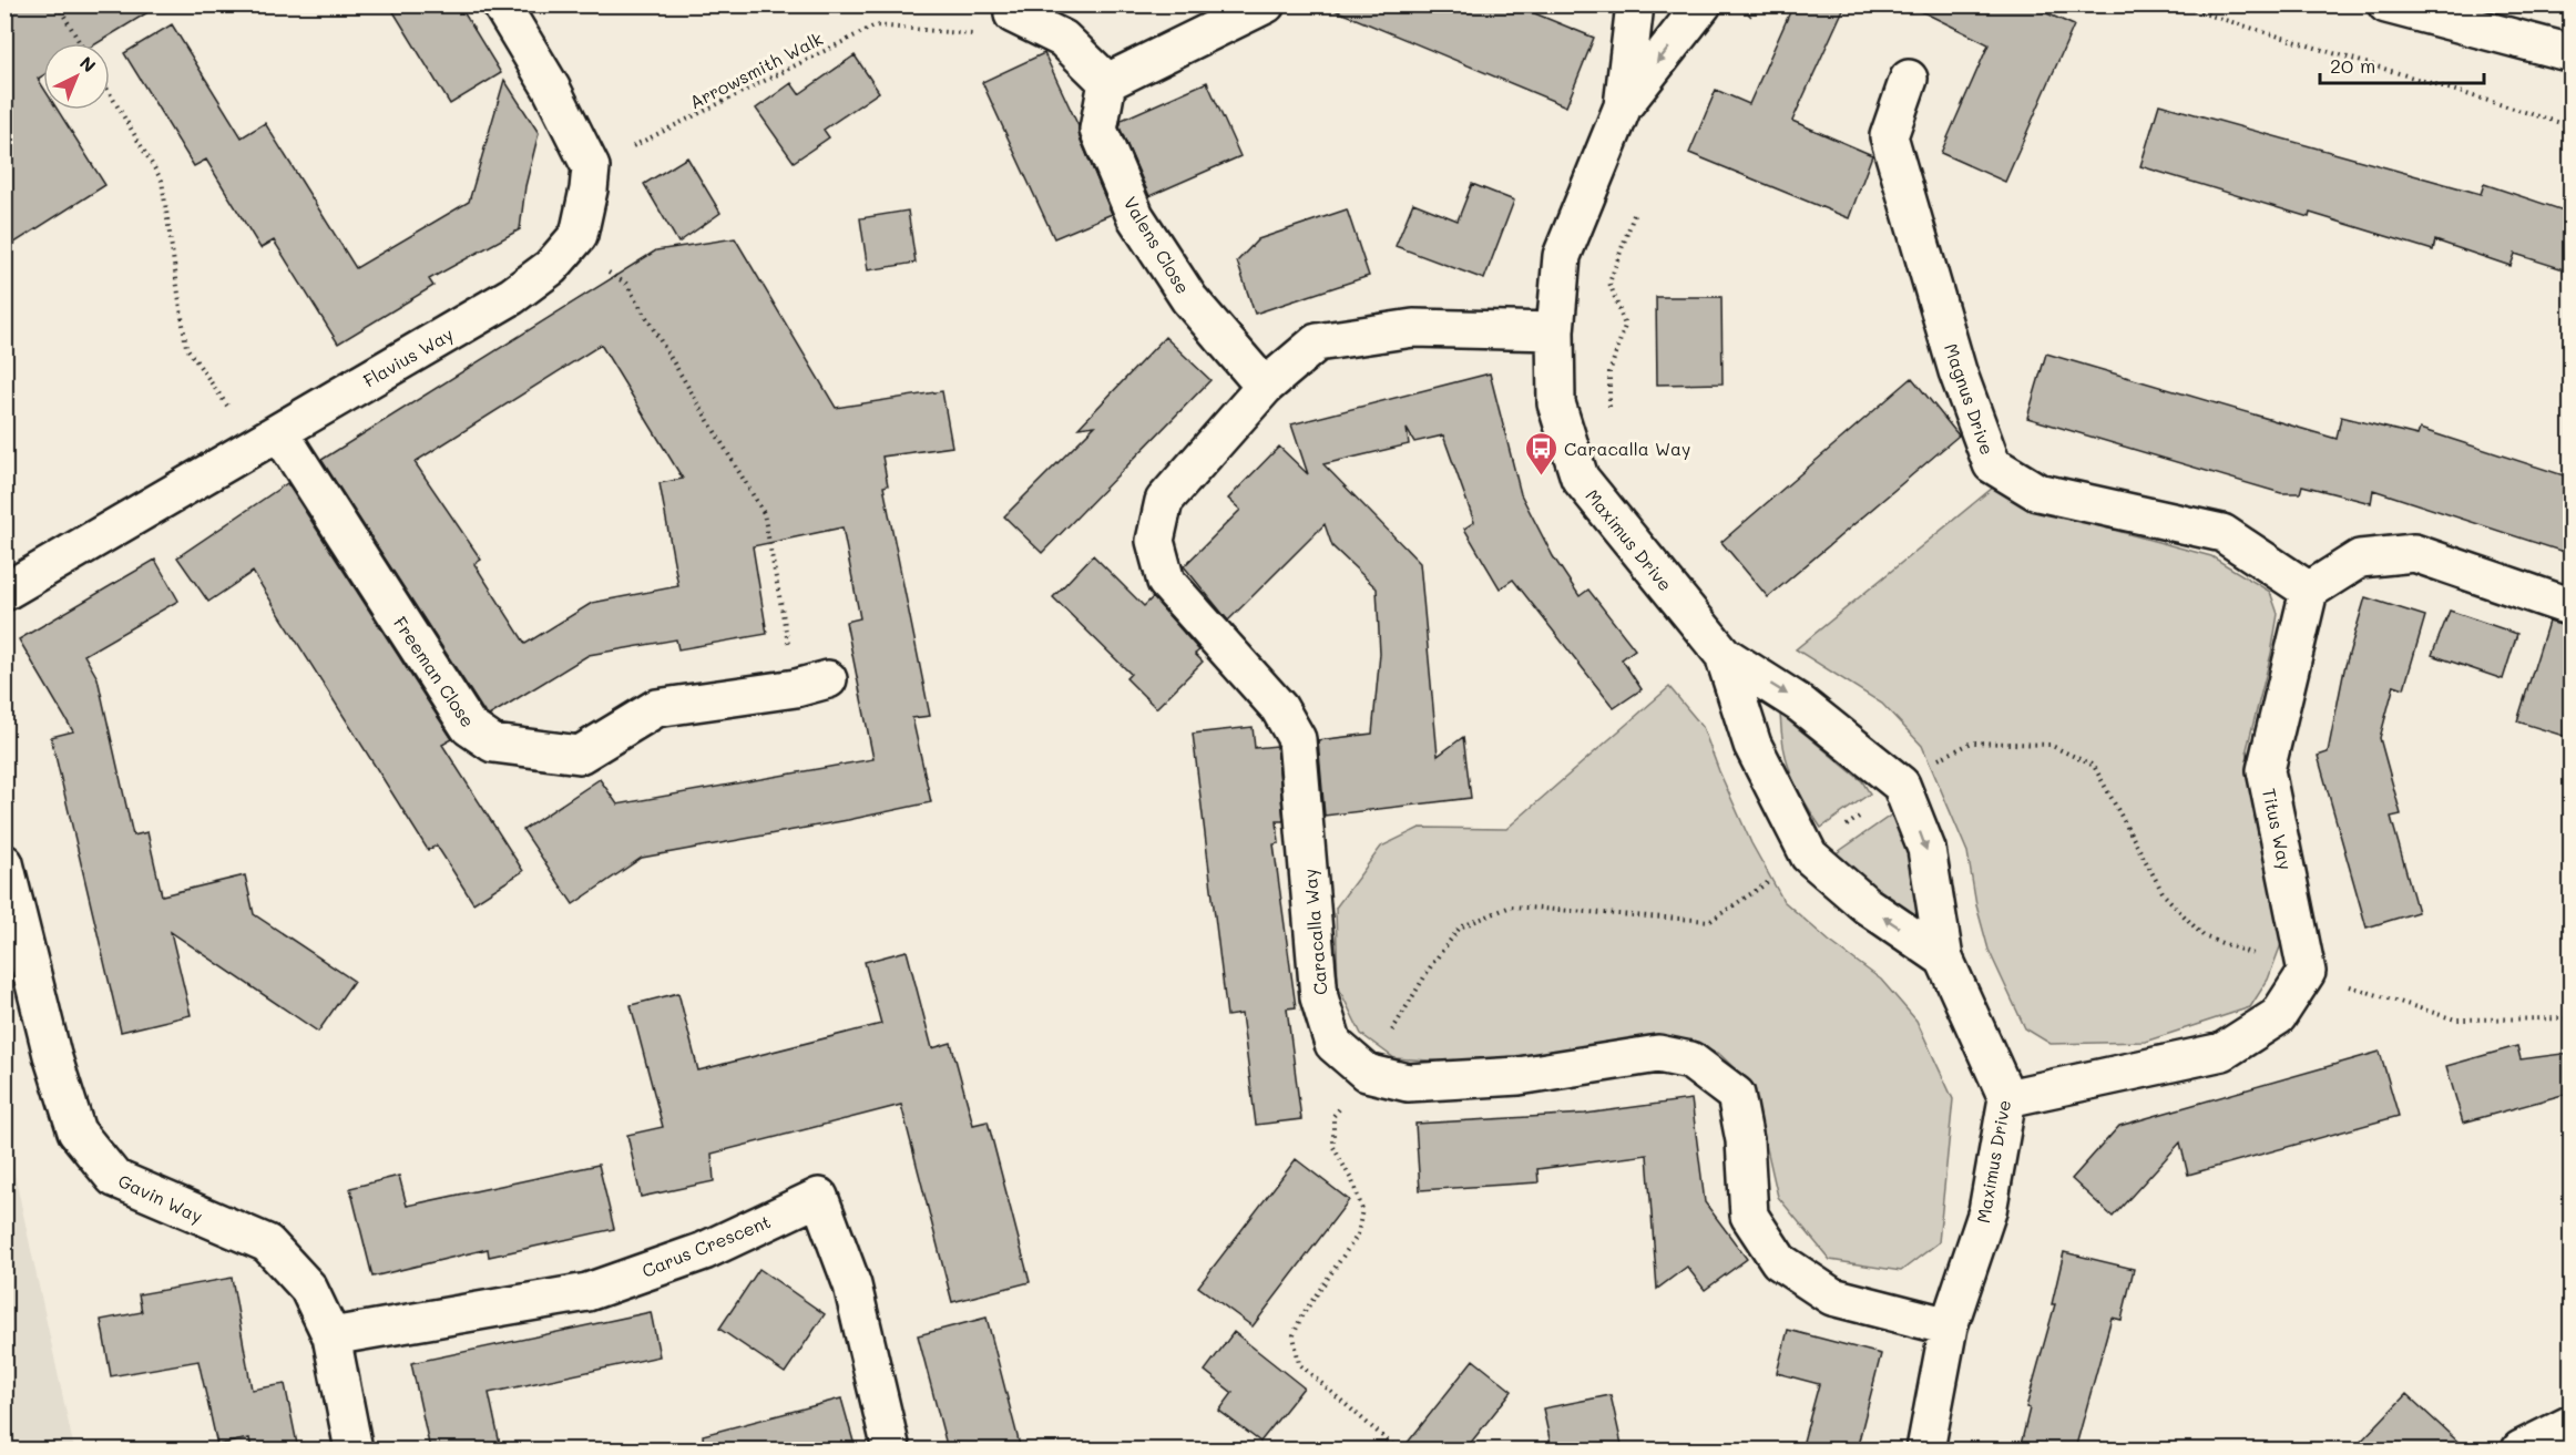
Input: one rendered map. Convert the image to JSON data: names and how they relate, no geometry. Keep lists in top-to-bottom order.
{
  "streets": {
    "street": [
      "Valens Close",
      "Flavius Way",
      "Magnus Drive",
      "Maximus Drive",
      "Freeman Close",
      "Titus Way",
      "Caracalla Way",
      "Gavin Way",
      "Carus Crescent"
    ],
    "path": ["Arrowsmith Walk"]
  },
  "crossings": [
    ["Arrowsmith Walk", "Flavius Way"],
    ["Valens Close", "Caracalla Way"],
    ["Flavius Way", "Freeman Close"],
    ["Magnus Drive", "Titus Way"],
    ["Maximus Drive", "Caracalla Way"],
    ["Gavin Way", "Carus Crescent"]
  ],
  "places": {
    "bus stop": ["Caracalla Way"]
  },
  "scale_bar": "20 m",
  "north": "top right"
}
